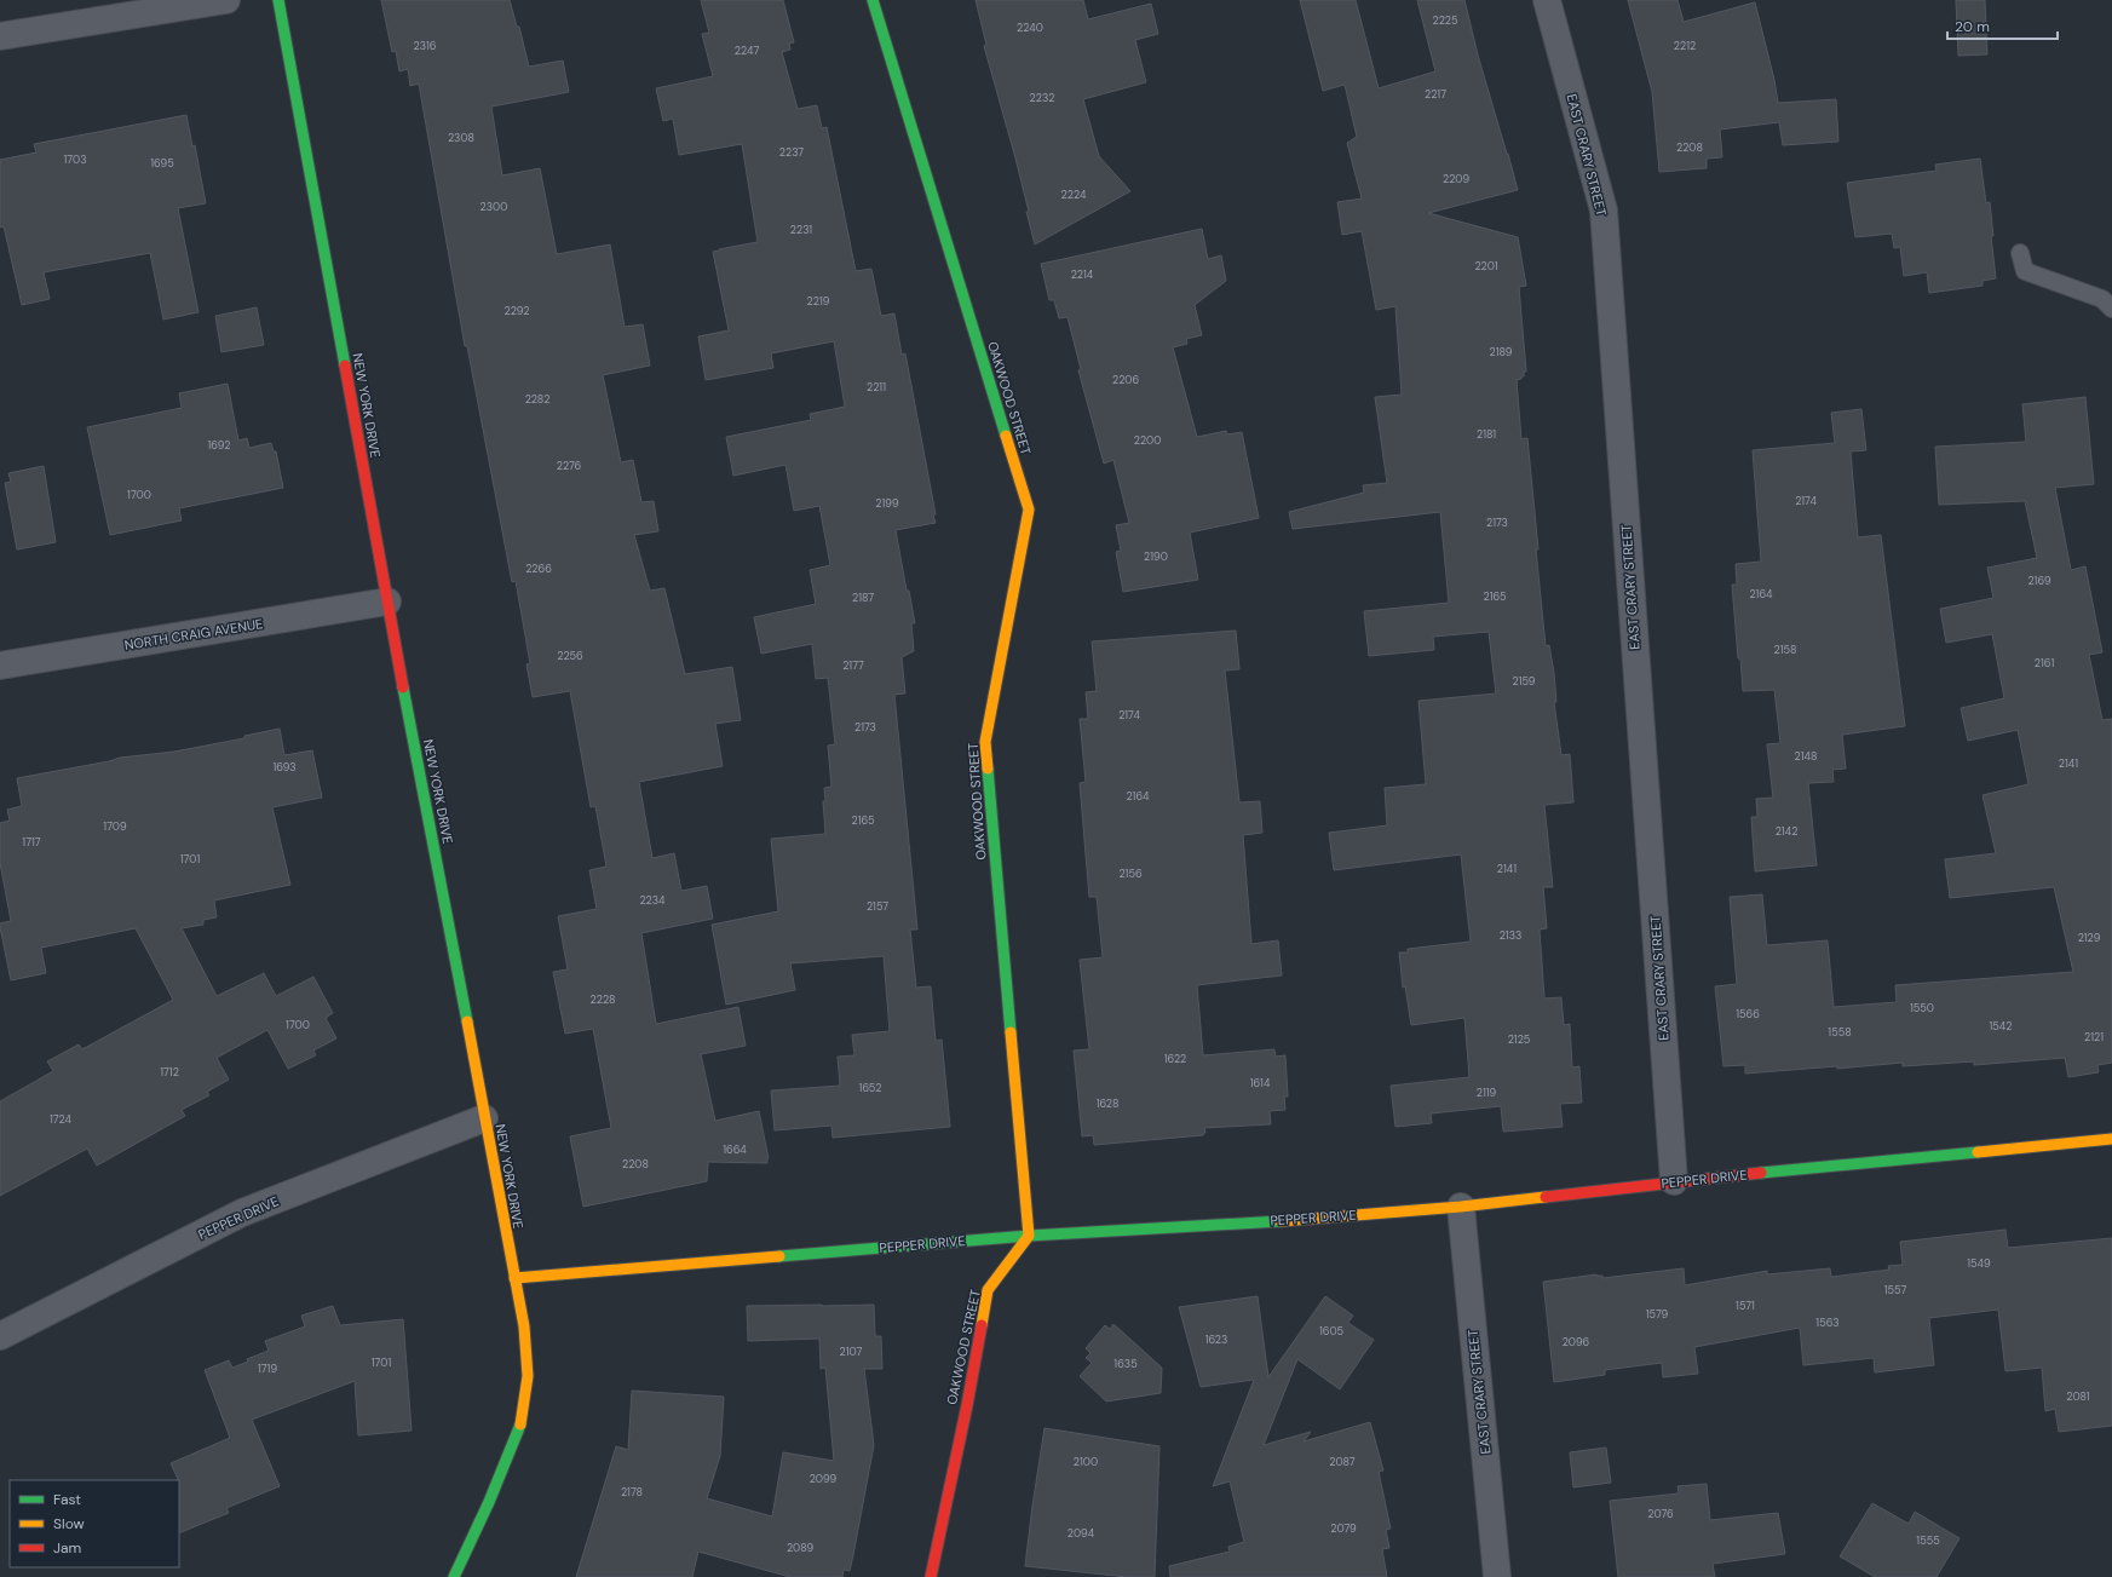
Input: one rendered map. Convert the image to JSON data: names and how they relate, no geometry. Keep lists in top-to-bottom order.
{
  "streets": {
    "street": [
      "EAST CRARY STREET",
      "OAKWOOD STREET",
      "NEW YORK DRIVE",
      "NORTH CRAIG AVENUE",
      "PEPPER DRIVE"
    ]
  },
  "crossings": [
    ["EAST CRARY STREET", "PEPPER DRIVE"],
    ["OAKWOOD STREET", "PEPPER DRIVE"],
    ["NEW YORK DRIVE", "NORTH CRAIG AVENUE"],
    ["NEW YORK DRIVE", "PEPPER DRIVE"]
  ],
  "house_numbers": [
    "2225",
    "2240",
    "2316",
    "2212",
    "2247",
    "2217",
    "2232",
    "2308",
    "2208",
    "2237",
    "1703",
    "1695",
    "2209",
    "2224",
    "2300",
    "2231",
    "2201",
    "2214",
    "2219",
    "2292",
    "2189",
    "2206",
    "2211",
    "2282",
    "2181",
    "2200",
    "1692",
    "2276",
    "1700",
    "2174",
    "2199",
    "2173",
    "2190",
    "2266",
    "2169",
    "2164",
    "2165",
    "2187",
    "2158",
    "2256",
    "2161",
    "2177",
    "2159",
    "2174",
    "2173",
    "2148",
    "2141",
    "1693",
    "2164",
    "2165",
    "1709",
    "2142",
    "1717",
    "1701",
    "2141",
    "2156",
    "2234",
    "2157",
    "2133",
    "2129",
    "2228",
    "1550",
    "1566",
    "1700",
    "1542",
    "1558",
    "2121",
    "2125",
    "1622",
    "1712",
    "1614",
    "1652",
    "2119",
    "1628",
    "1724",
    "1664",
    "2208",
    "1549",
    "1557",
    "1571",
    "1579",
    "1563",
    "1605",
    "1623",
    "2096",
    "2107",
    "1701",
    "1635",
    "1719",
    "2081",
    "2100",
    "2087",
    "2099",
    "2178",
    "2076",
    "2079",
    "2094",
    "1555",
    "2089"
  ],
  "legend": ["Fast", "Slow", "Jam"],
  "scale_bar": "20 m"
}
